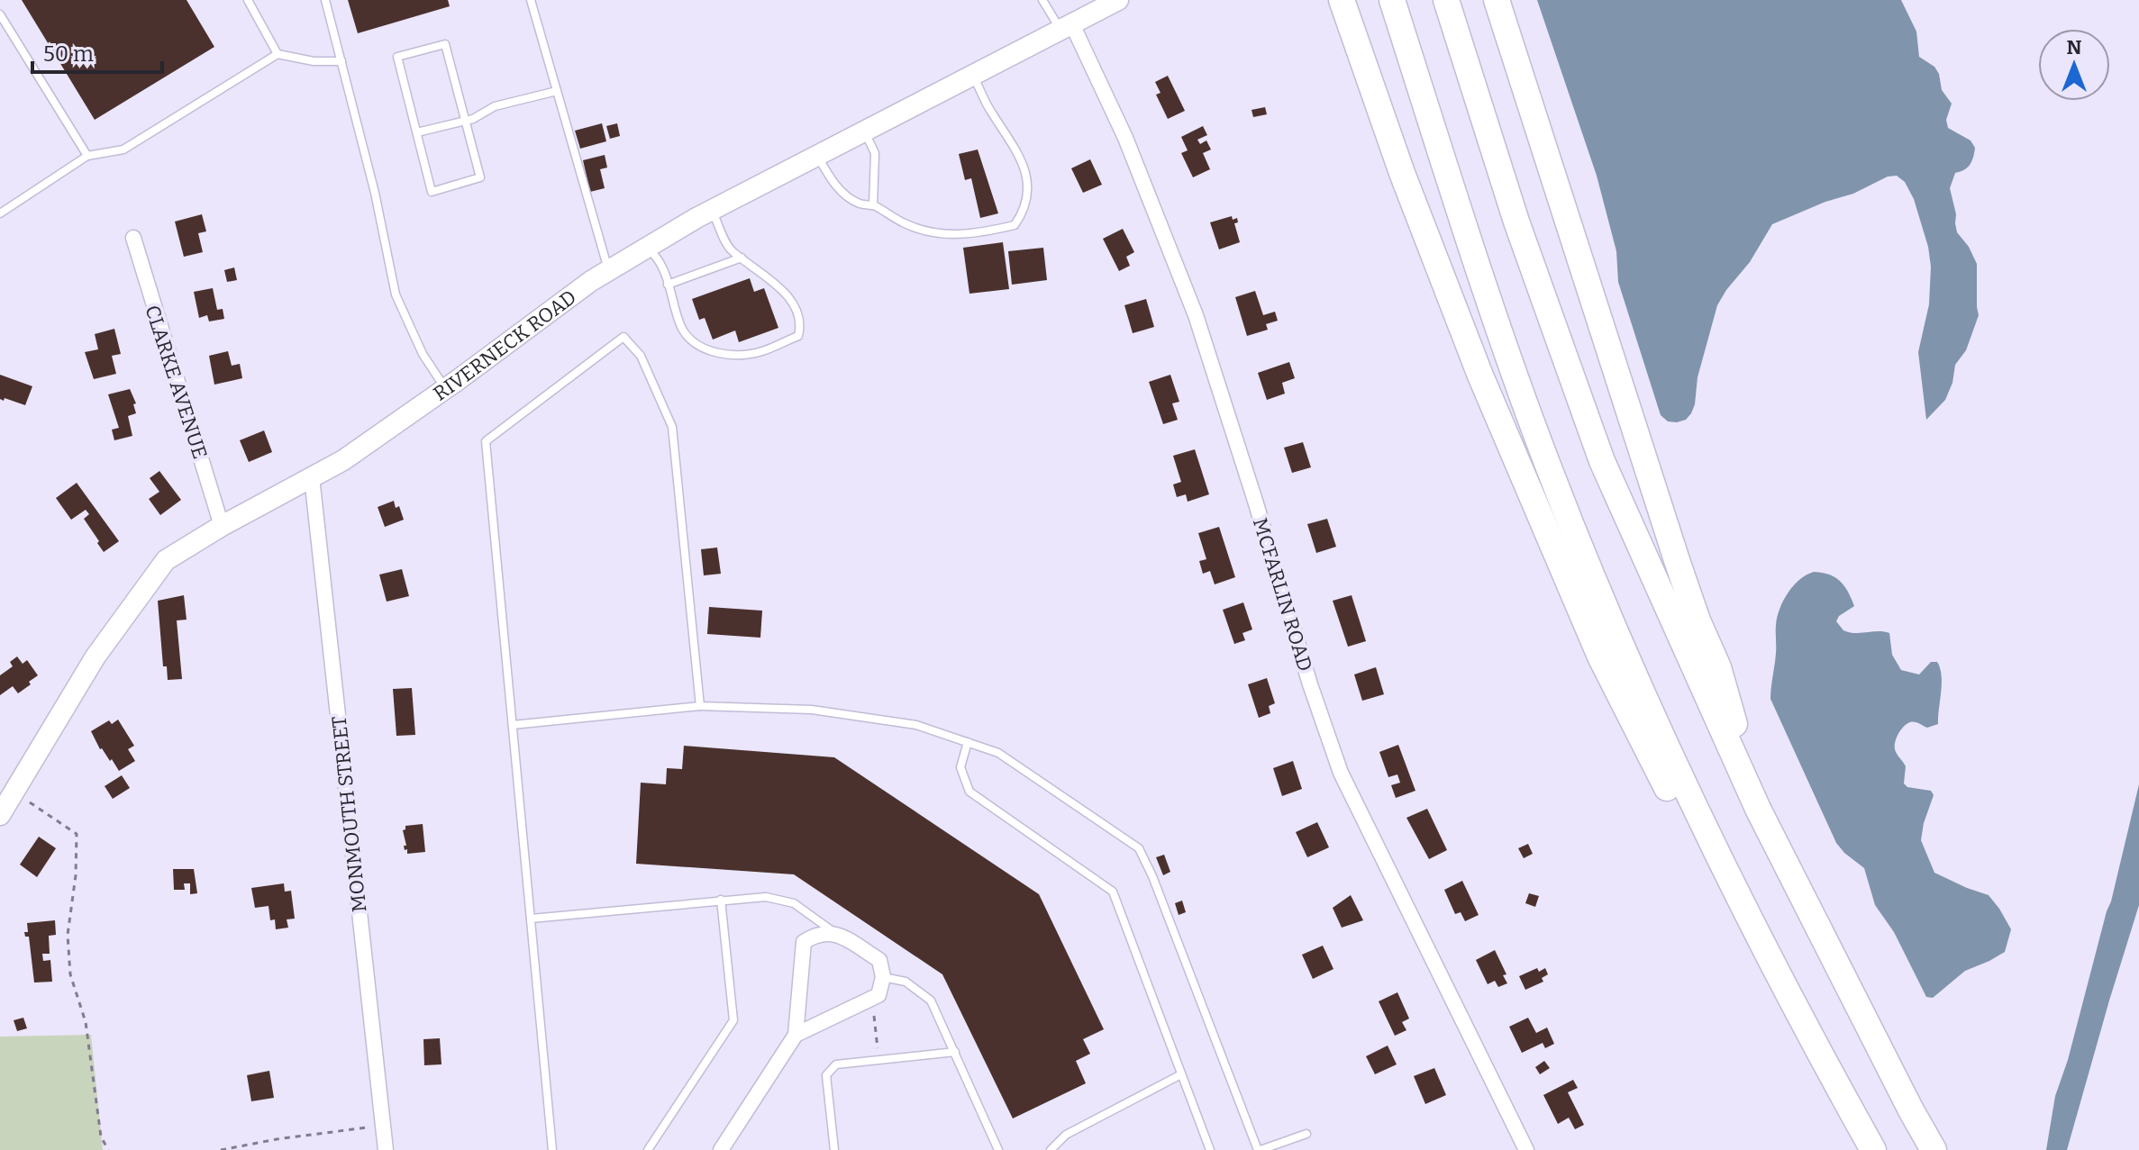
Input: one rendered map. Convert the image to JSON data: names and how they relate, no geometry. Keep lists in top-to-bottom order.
{
  "streets": {
    "main road": ["RIVERNECK ROAD"],
    "street": ["CLARKE AVENUE", "MCFARLIN ROAD", "MONMOUTH STREET"]
  },
  "crossings": [
    ["RIVERNECK ROAD", "CLARKE AVENUE"],
    ["RIVERNECK ROAD", "MCFARLIN ROAD"],
    ["RIVERNECK ROAD", "MONMOUTH STREET"]
  ],
  "scale_bar": "50 m",
  "north": "top"
}
